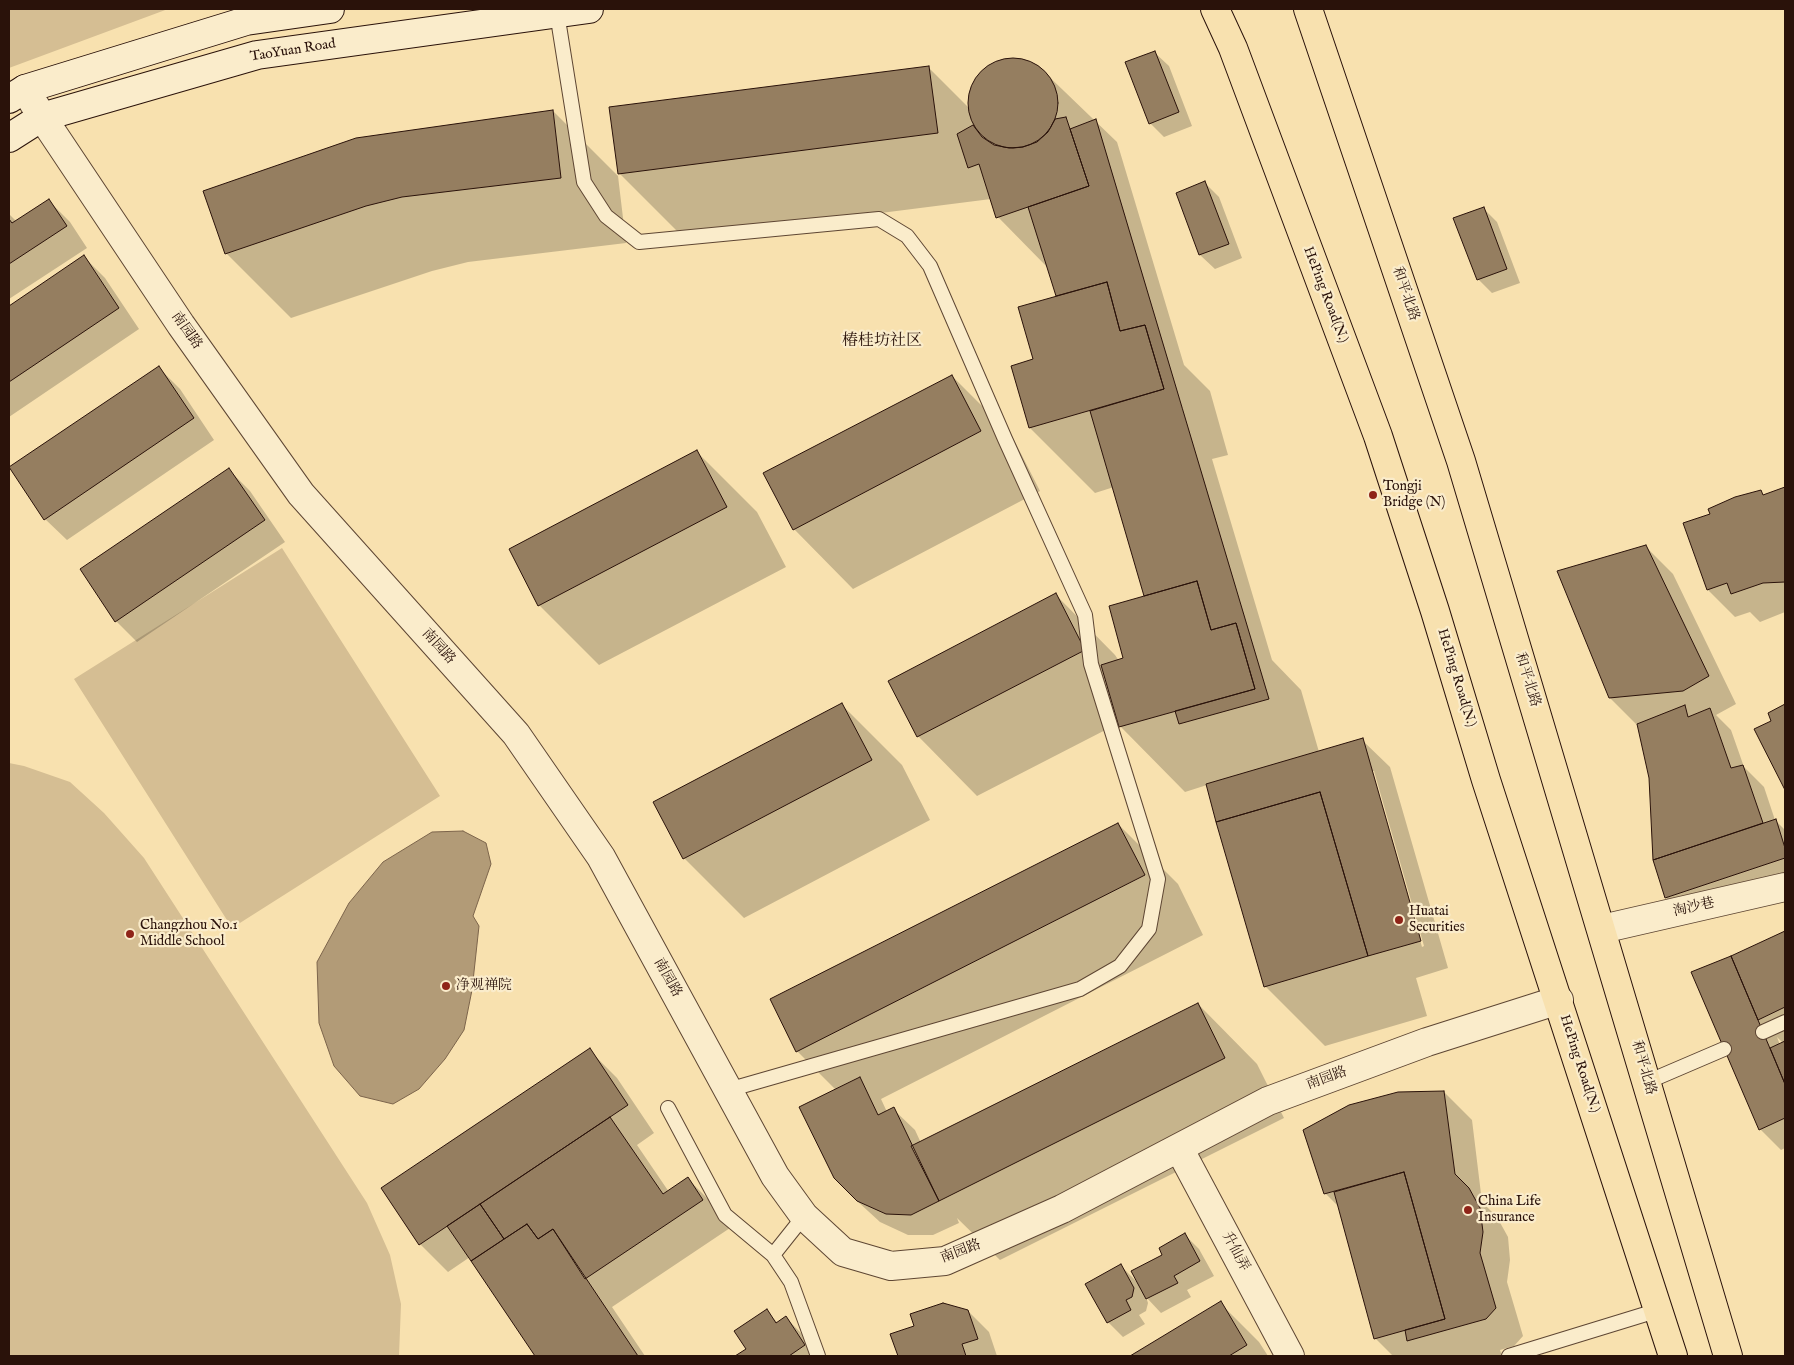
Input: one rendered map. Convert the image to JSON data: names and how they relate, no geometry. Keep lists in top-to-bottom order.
{
  "streets": {
    "main road": ["和平北路", "HePing Road(N.)"],
    "street": [
      "TaoYuan Road",
      "南园路",
      "淘沙巷",
      "升仙弄"
    ]
  },
  "crossings": [
    ["TaoYuan Road", "南园路"],
    ["和平北路", "淘沙巷"],
    ["HePing Road(N.)", "南园路"],
    ["南园路", "升仙弄"]
  ],
  "districts": ["椿桂坊社区"],
  "places": [
    "Tongji Bridge (N)",
    "Huatai Securities",
    "Changzhou No.1 Middle School",
    "净观禅院",
    "China Life Insurance"
  ]
}
